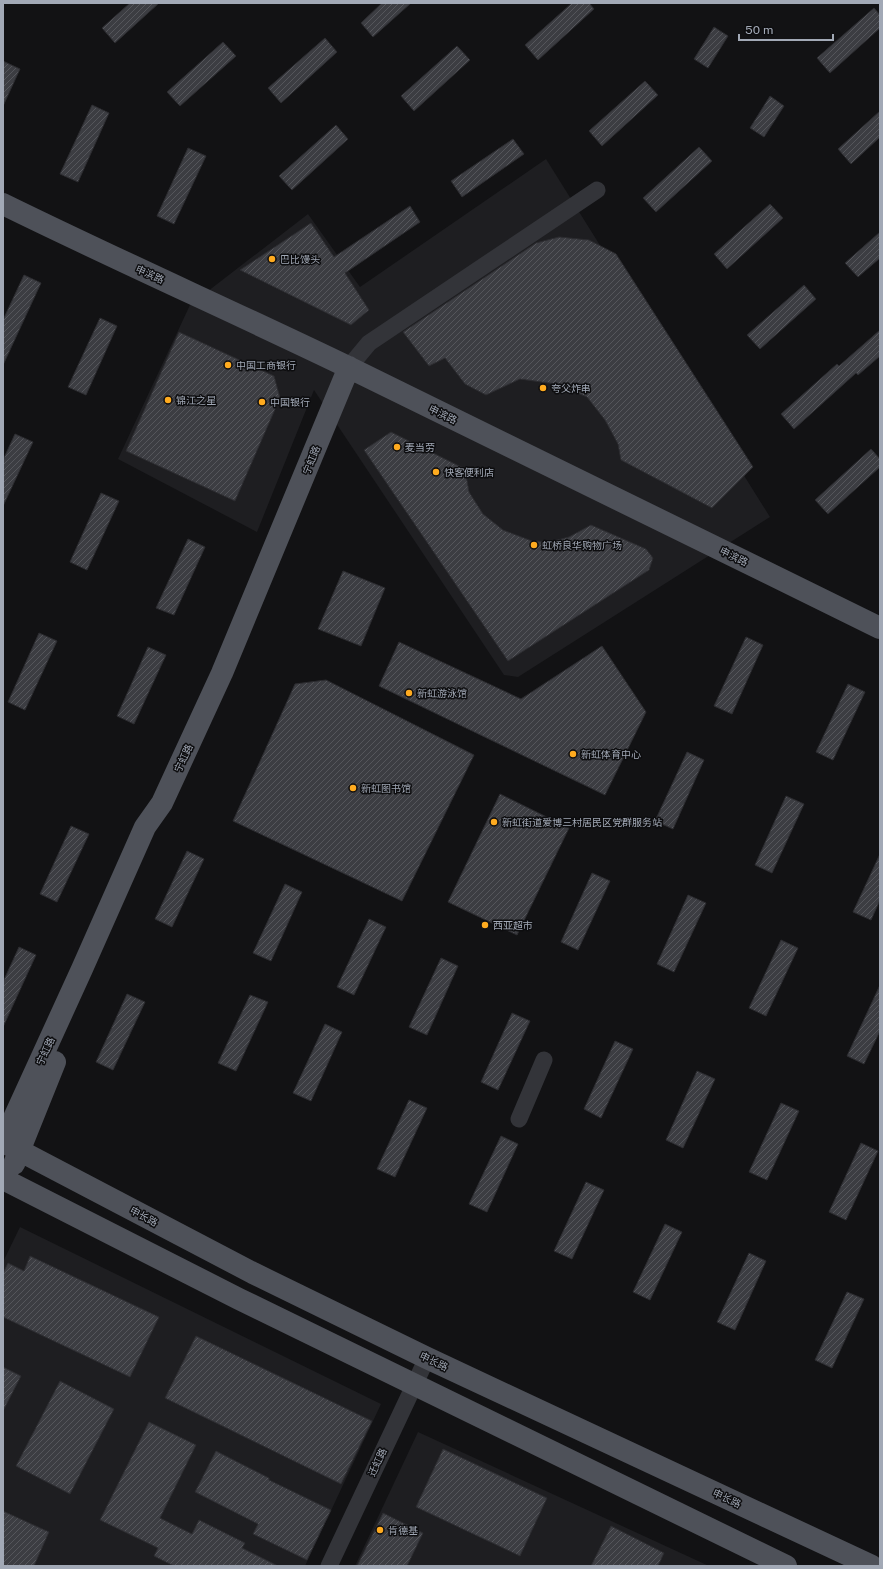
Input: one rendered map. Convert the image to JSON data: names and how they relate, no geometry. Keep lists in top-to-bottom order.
{
  "streets": {
    "main road": ["申滨路", "宁虹路", "申长路"],
    "street": ["迁虹路"]
  },
  "crossings": [
    ["申滨路", "宁虹路"],
    ["宁虹路", "申长路"],
    ["申长路", "迁虹路"]
  ],
  "places": [
    "巴比馒头",
    "中国工商银行",
    "夸父炸串",
    "锦江之星",
    "中国银行",
    "麦当劳",
    "快客便利店",
    "虹桥良华购物广场",
    "新虹游泳馆",
    "新虹体育中心",
    "新虹图书馆",
    "新虹街道爱博三村居民区党群服务站",
    "西亚超市",
    "肯德基"
  ],
  "scale_bar": "50 m"
}
